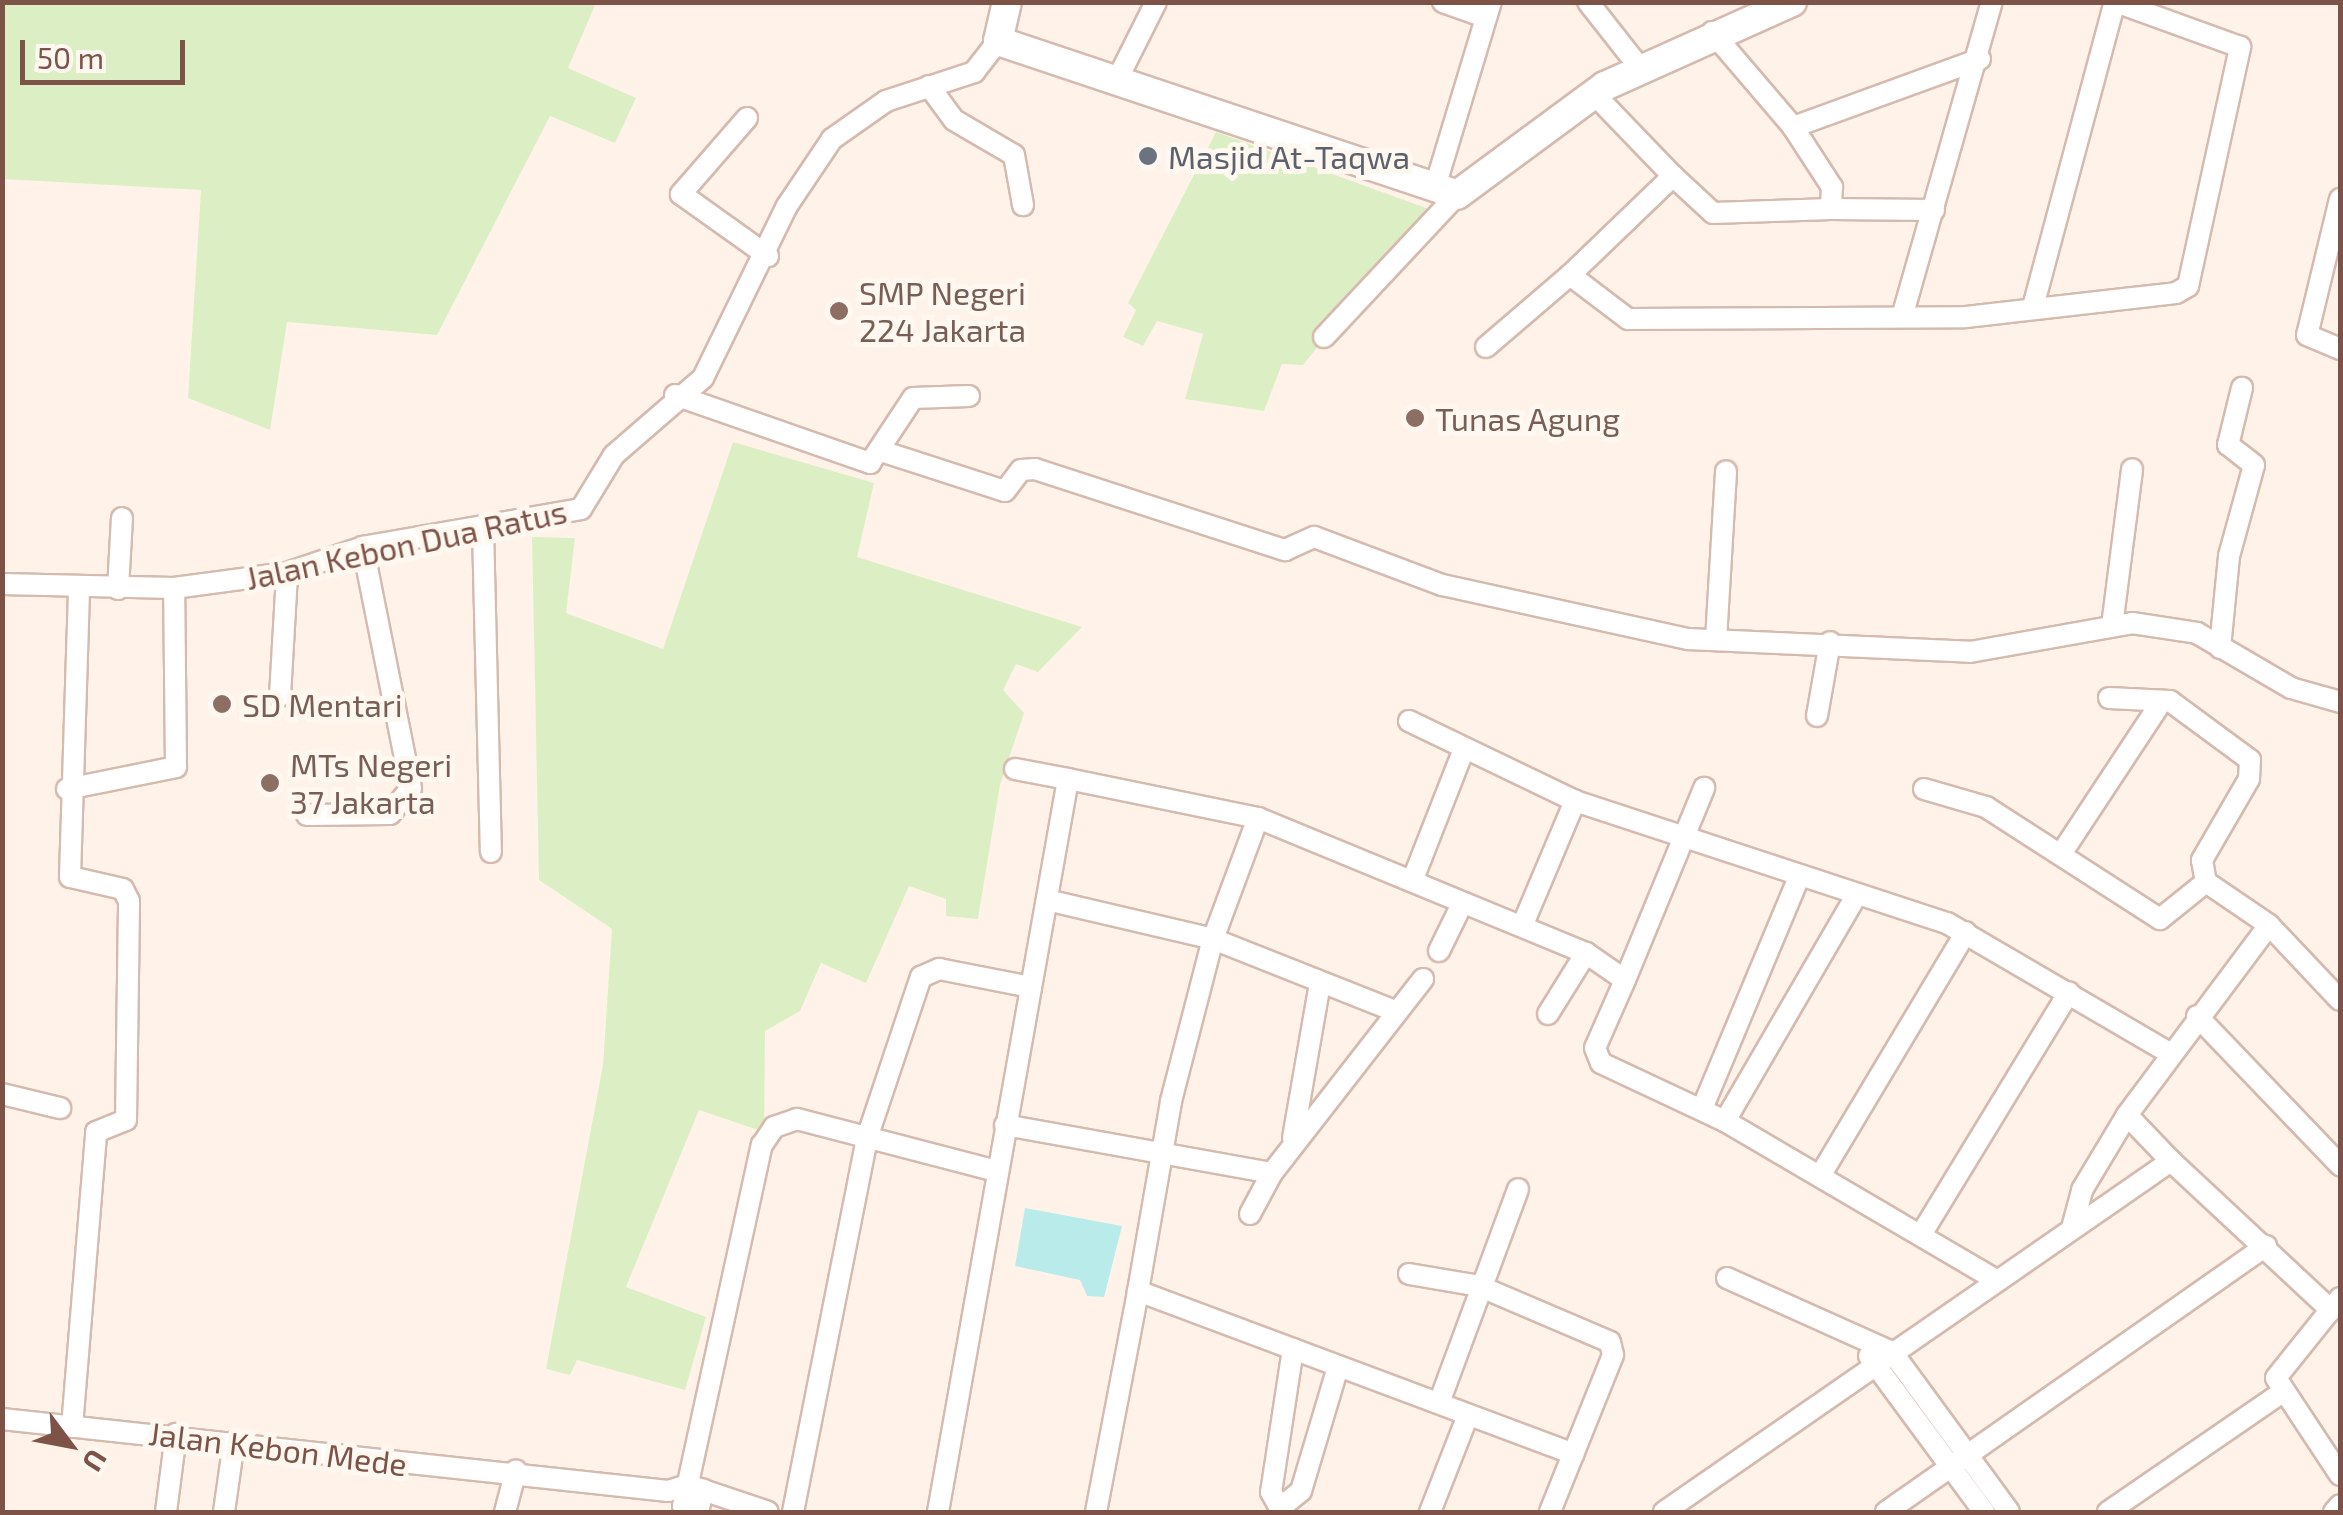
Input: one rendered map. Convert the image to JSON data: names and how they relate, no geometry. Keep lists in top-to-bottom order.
{
  "streets": {
    "street": ["Jalan Kebon Dua Ratus", "Jalan Kebon Mede"]
  },
  "places": [
    "Masjid At-Taqwa",
    "SMP Negeri 224 Jakarta",
    "Tunas Agung",
    "SD Mentari",
    "MTs Negeri 37 Jakarta"
  ],
  "scale_bar": "50 m",
  "north": "bottom right"
}
